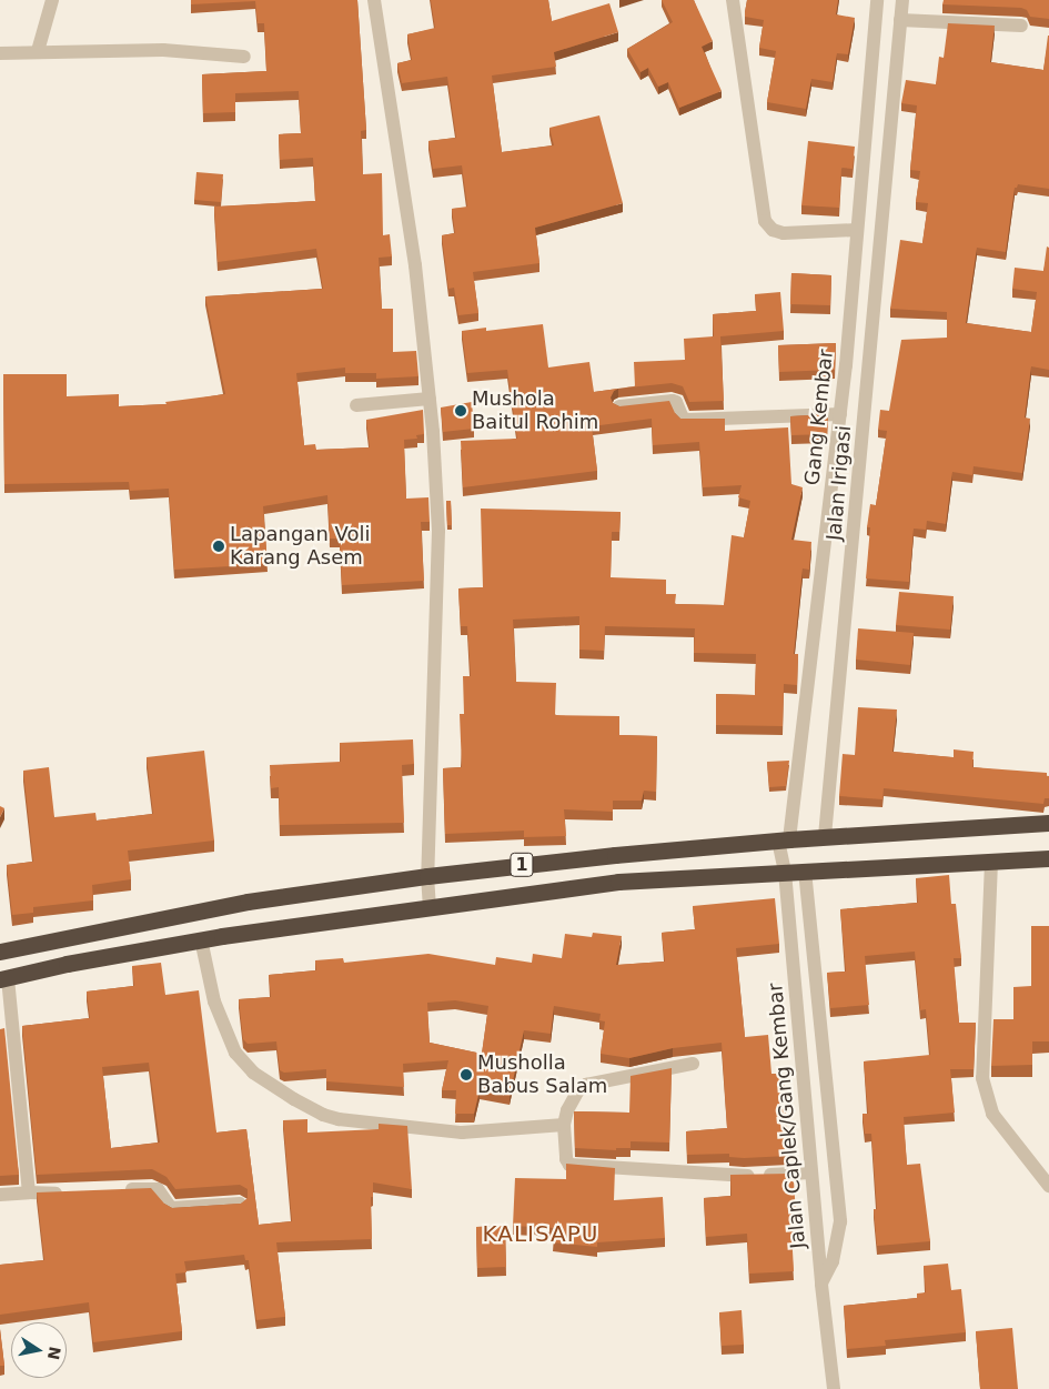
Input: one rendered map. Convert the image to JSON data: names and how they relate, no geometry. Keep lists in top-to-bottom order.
{
  "streets": {
    "highway": ["1"],
    "street": ["Gang Kembar", "Jalan Irigasi", "Jalan Caplek/Gang Kembar"]
  },
  "crossings": [
    ["Gang Kembar", "1"],
    ["Gang Kembar", "Jalan Caplek/Gang Kembar"],
    ["Jalan Irigasi", "1"],
    ["1", "Jalan Caplek/Gang Kembar"]
  ],
  "districts": ["KALISAPU"],
  "places": ["Mushola Baitul Rohim", "Lapangan Voli Karang Asem", "Musholla Babus Salam"],
  "north": "right"
}
